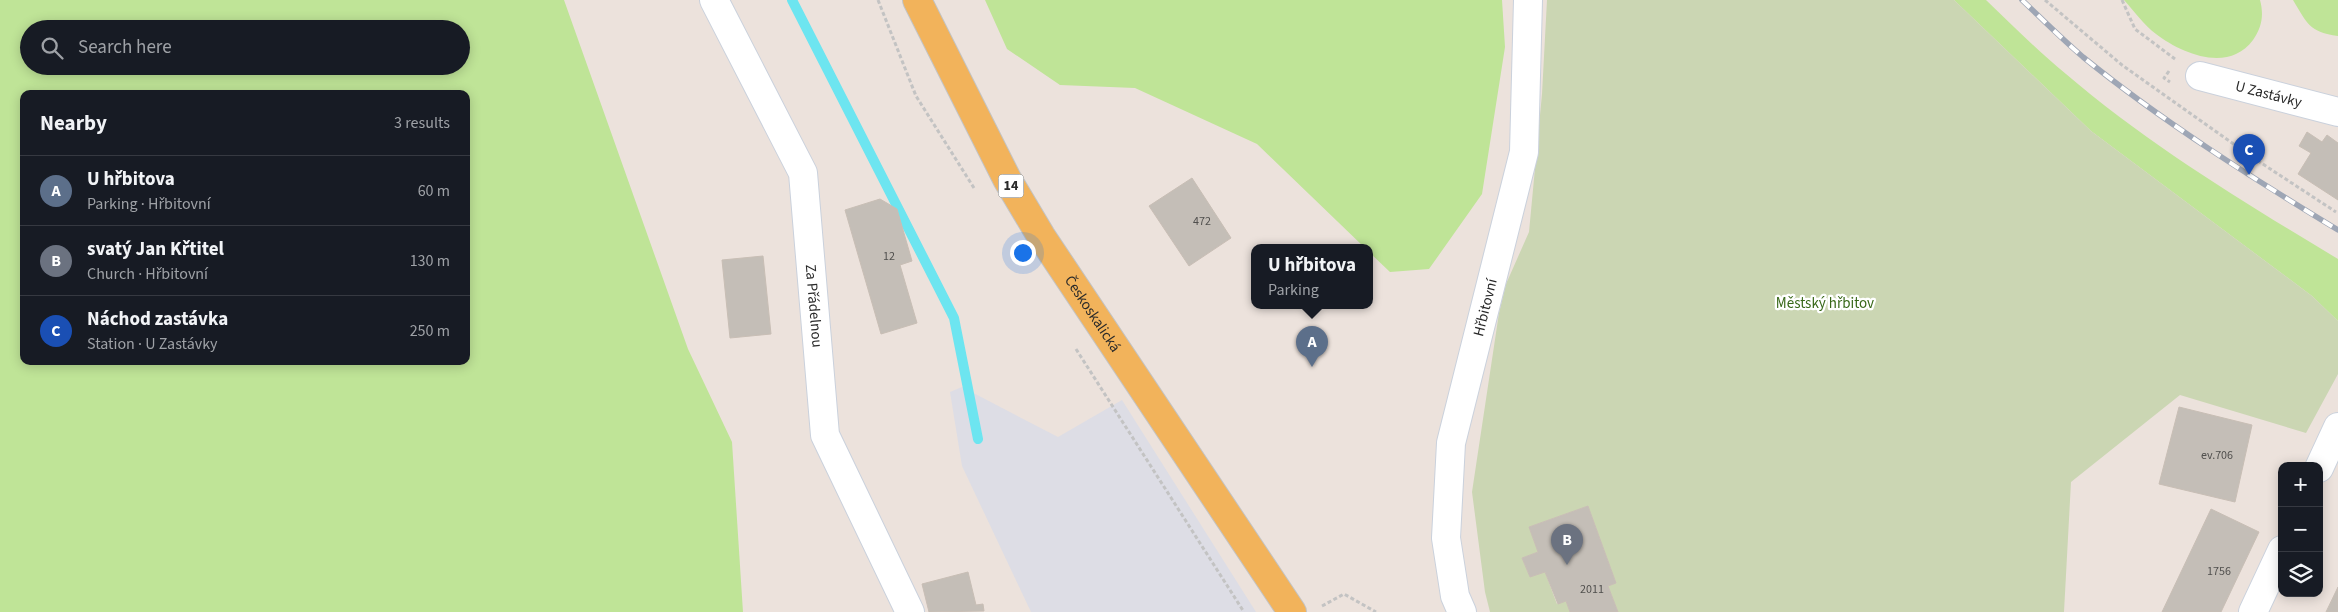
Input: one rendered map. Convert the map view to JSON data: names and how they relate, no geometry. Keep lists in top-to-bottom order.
{
  "streets": {
    "main road": ["14", "Českoskalická"],
    "street": ["U Zastávky", "Za Přádelnou", "Hřbitovní"]
  },
  "parks": ["Městský hřbitov"],
  "house_numbers": [
    "472",
    "12",
    "ev.706",
    "1756",
    "2011"
  ],
  "page": {
    "search": "Search here",
    "heading": ["Nearby", "3 results"],
    "pins": ["C", "A", "B"],
    "list": [
      {
        "mark": "A",
        "name": "U hřbitova",
        "note": "Parking · Hřbitovní",
        "value": "60 m"
      },
      {
        "mark": "B",
        "name": "svatý Jan Křtitel",
        "note": "Church · Hřbitovní",
        "value": "130 m"
      },
      {
        "mark": "C",
        "name": "Náchod zastávka",
        "note": "Station · U Zastávky",
        "value": "250 m"
      }
    ],
    "popup": ["U hřbitova", "Parking"],
    "map_buttons": ["+", "−"]
  }
}
